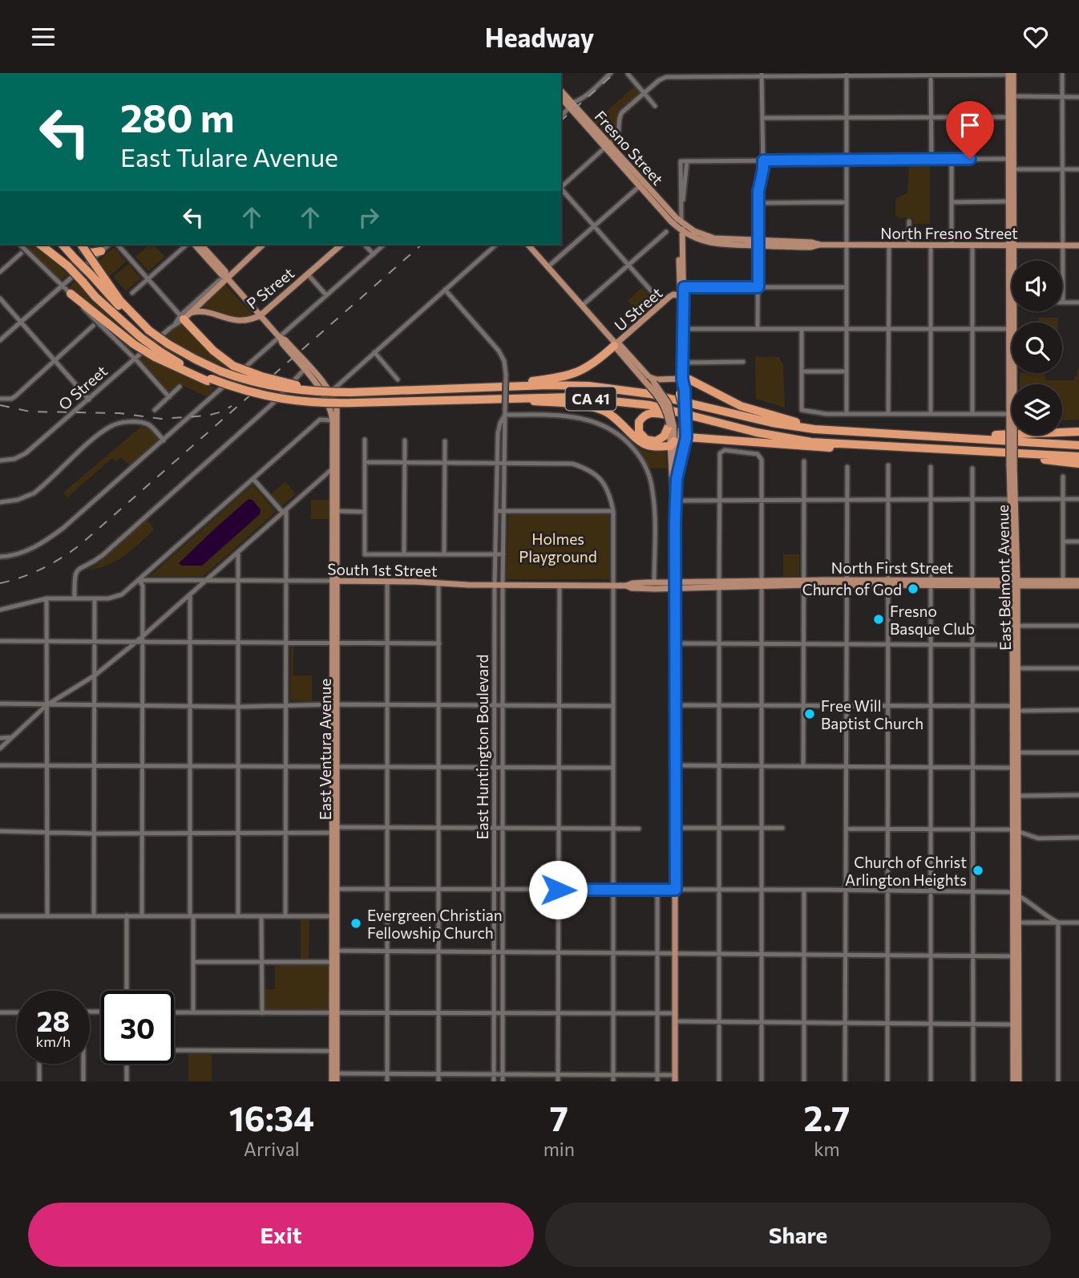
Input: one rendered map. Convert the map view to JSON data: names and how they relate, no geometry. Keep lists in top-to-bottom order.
{
  "streets": {
    "highway": ["CA 41"],
    "main road": [
      "Fresno Street",
      "North Fresno Street",
      "P Street",
      "U Street",
      "O Street",
      "North First Street",
      "South 1st Street",
      "East Belmont Avenue",
      "East Ventura Avenue"
    ],
    "street": ["East Huntington Boulevard"]
  },
  "crossings": [
    ["Fresno Street", "North Fresno Street"],
    ["North Fresno Street", "East Belmont Avenue"],
    ["P Street", "O Street"],
    ["North First Street", "South 1st Street"],
    ["North First Street", "East Belmont Avenue"],
    ["South 1st Street", "East Huntington Boulevard"],
    ["South 1st Street", "East Ventura Avenue"]
  ],
  "parks": ["Holmes Playground"],
  "places": [
    "Church of God",
    "Fresno Basque Club",
    "Free Will Baptist Church",
    "Church of Christ Arlington Heights",
    "Evergreen Christian Fellowship Church"
  ],
  "page": {
    "header": "Headway",
    "turn": ["280 m", "East Tulare Avenue"],
    "speed": "28 km/h",
    "limit": "30",
    "eta": [
      "16:34",
      "Arrival",
      "7",
      "min",
      "2.7",
      "km"
    ],
    "buttons": ["Exit", "Share"]
  }
}
